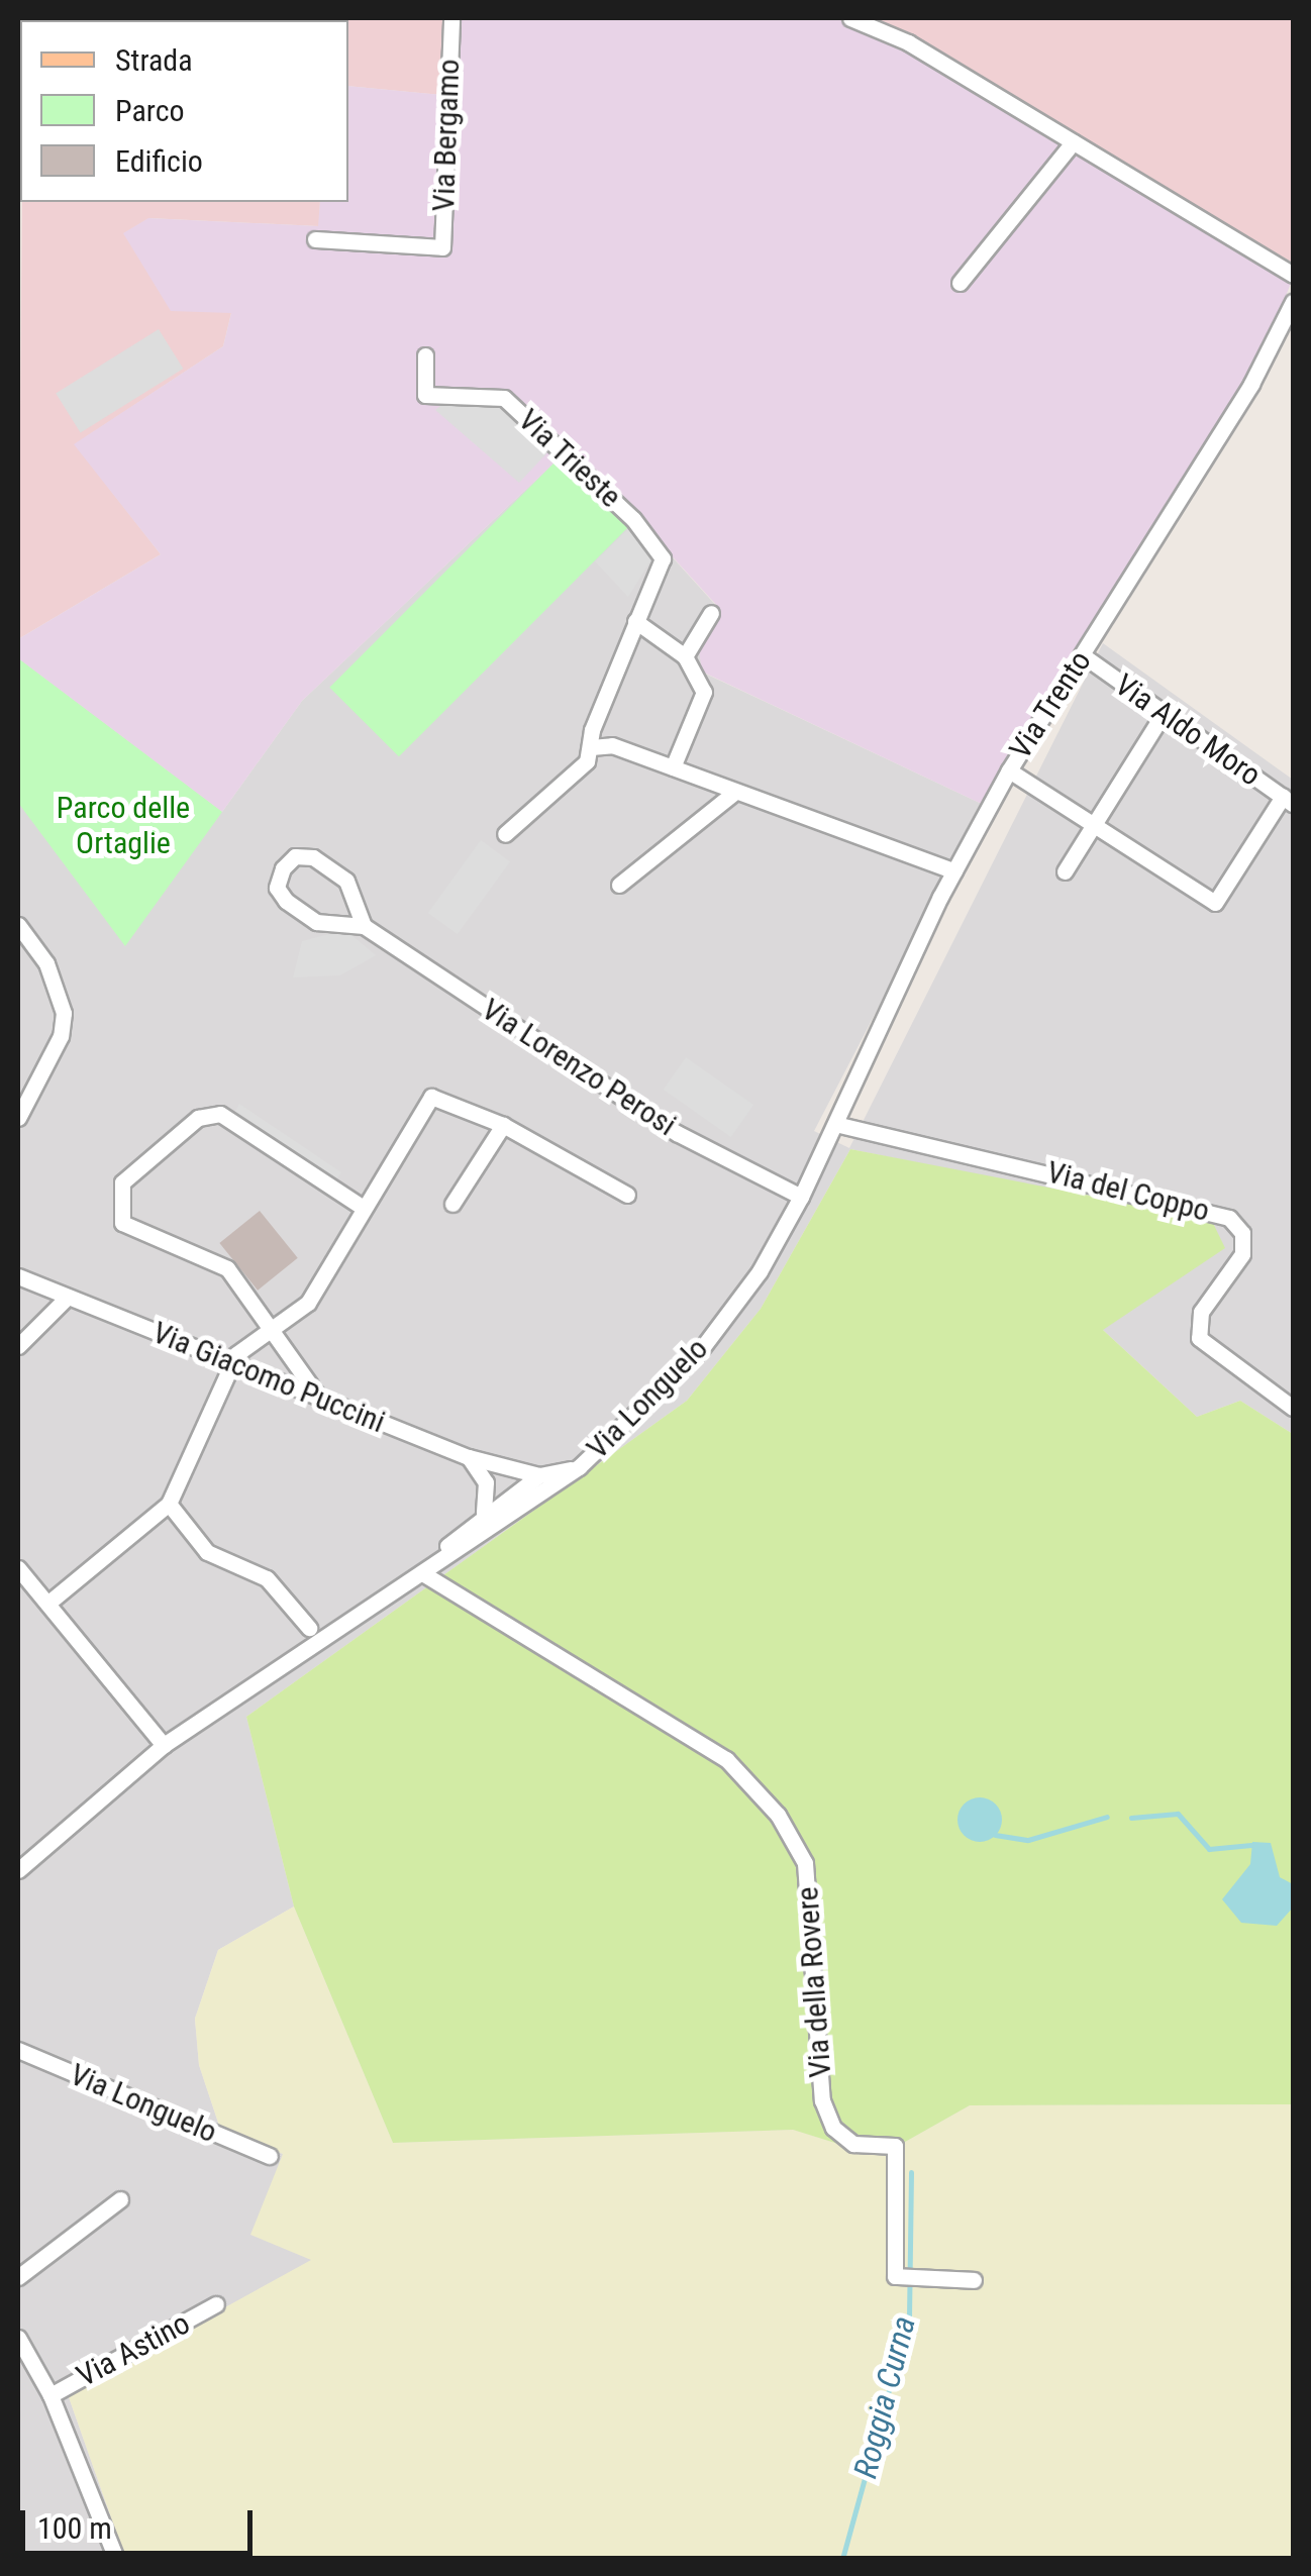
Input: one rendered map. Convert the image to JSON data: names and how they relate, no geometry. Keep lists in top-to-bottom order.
{
  "streets": {
    "street": [
      "Via Bergamo",
      "Via Trieste",
      "Via Trento",
      "Via Aldo Moro",
      "Via Lorenzo Perosi",
      "Via del Coppo",
      "Via Giacomo Puccini",
      "Via Longuelo",
      "Via della Rovere",
      "Via Astino"
    ]
  },
  "crossings": [
    ["Via Trento", "Via Aldo Moro"],
    ["Via Trento", "Via del Coppo"],
    ["Via Trento", "Via Longuelo"],
    ["Via Lorenzo Perosi", "Via Longuelo"],
    ["Via del Coppo", "Via Longuelo"],
    ["Via Giacomo Puccini", "Via Longuelo"],
    ["Via Longuelo", "Via della Rovere"]
  ],
  "water": ["Roggia Curna"],
  "parks": ["Parco delle Ortaglie"],
  "legend": ["Strada", "Parco", "Edificio"],
  "scale_bar": "100 m"
}
